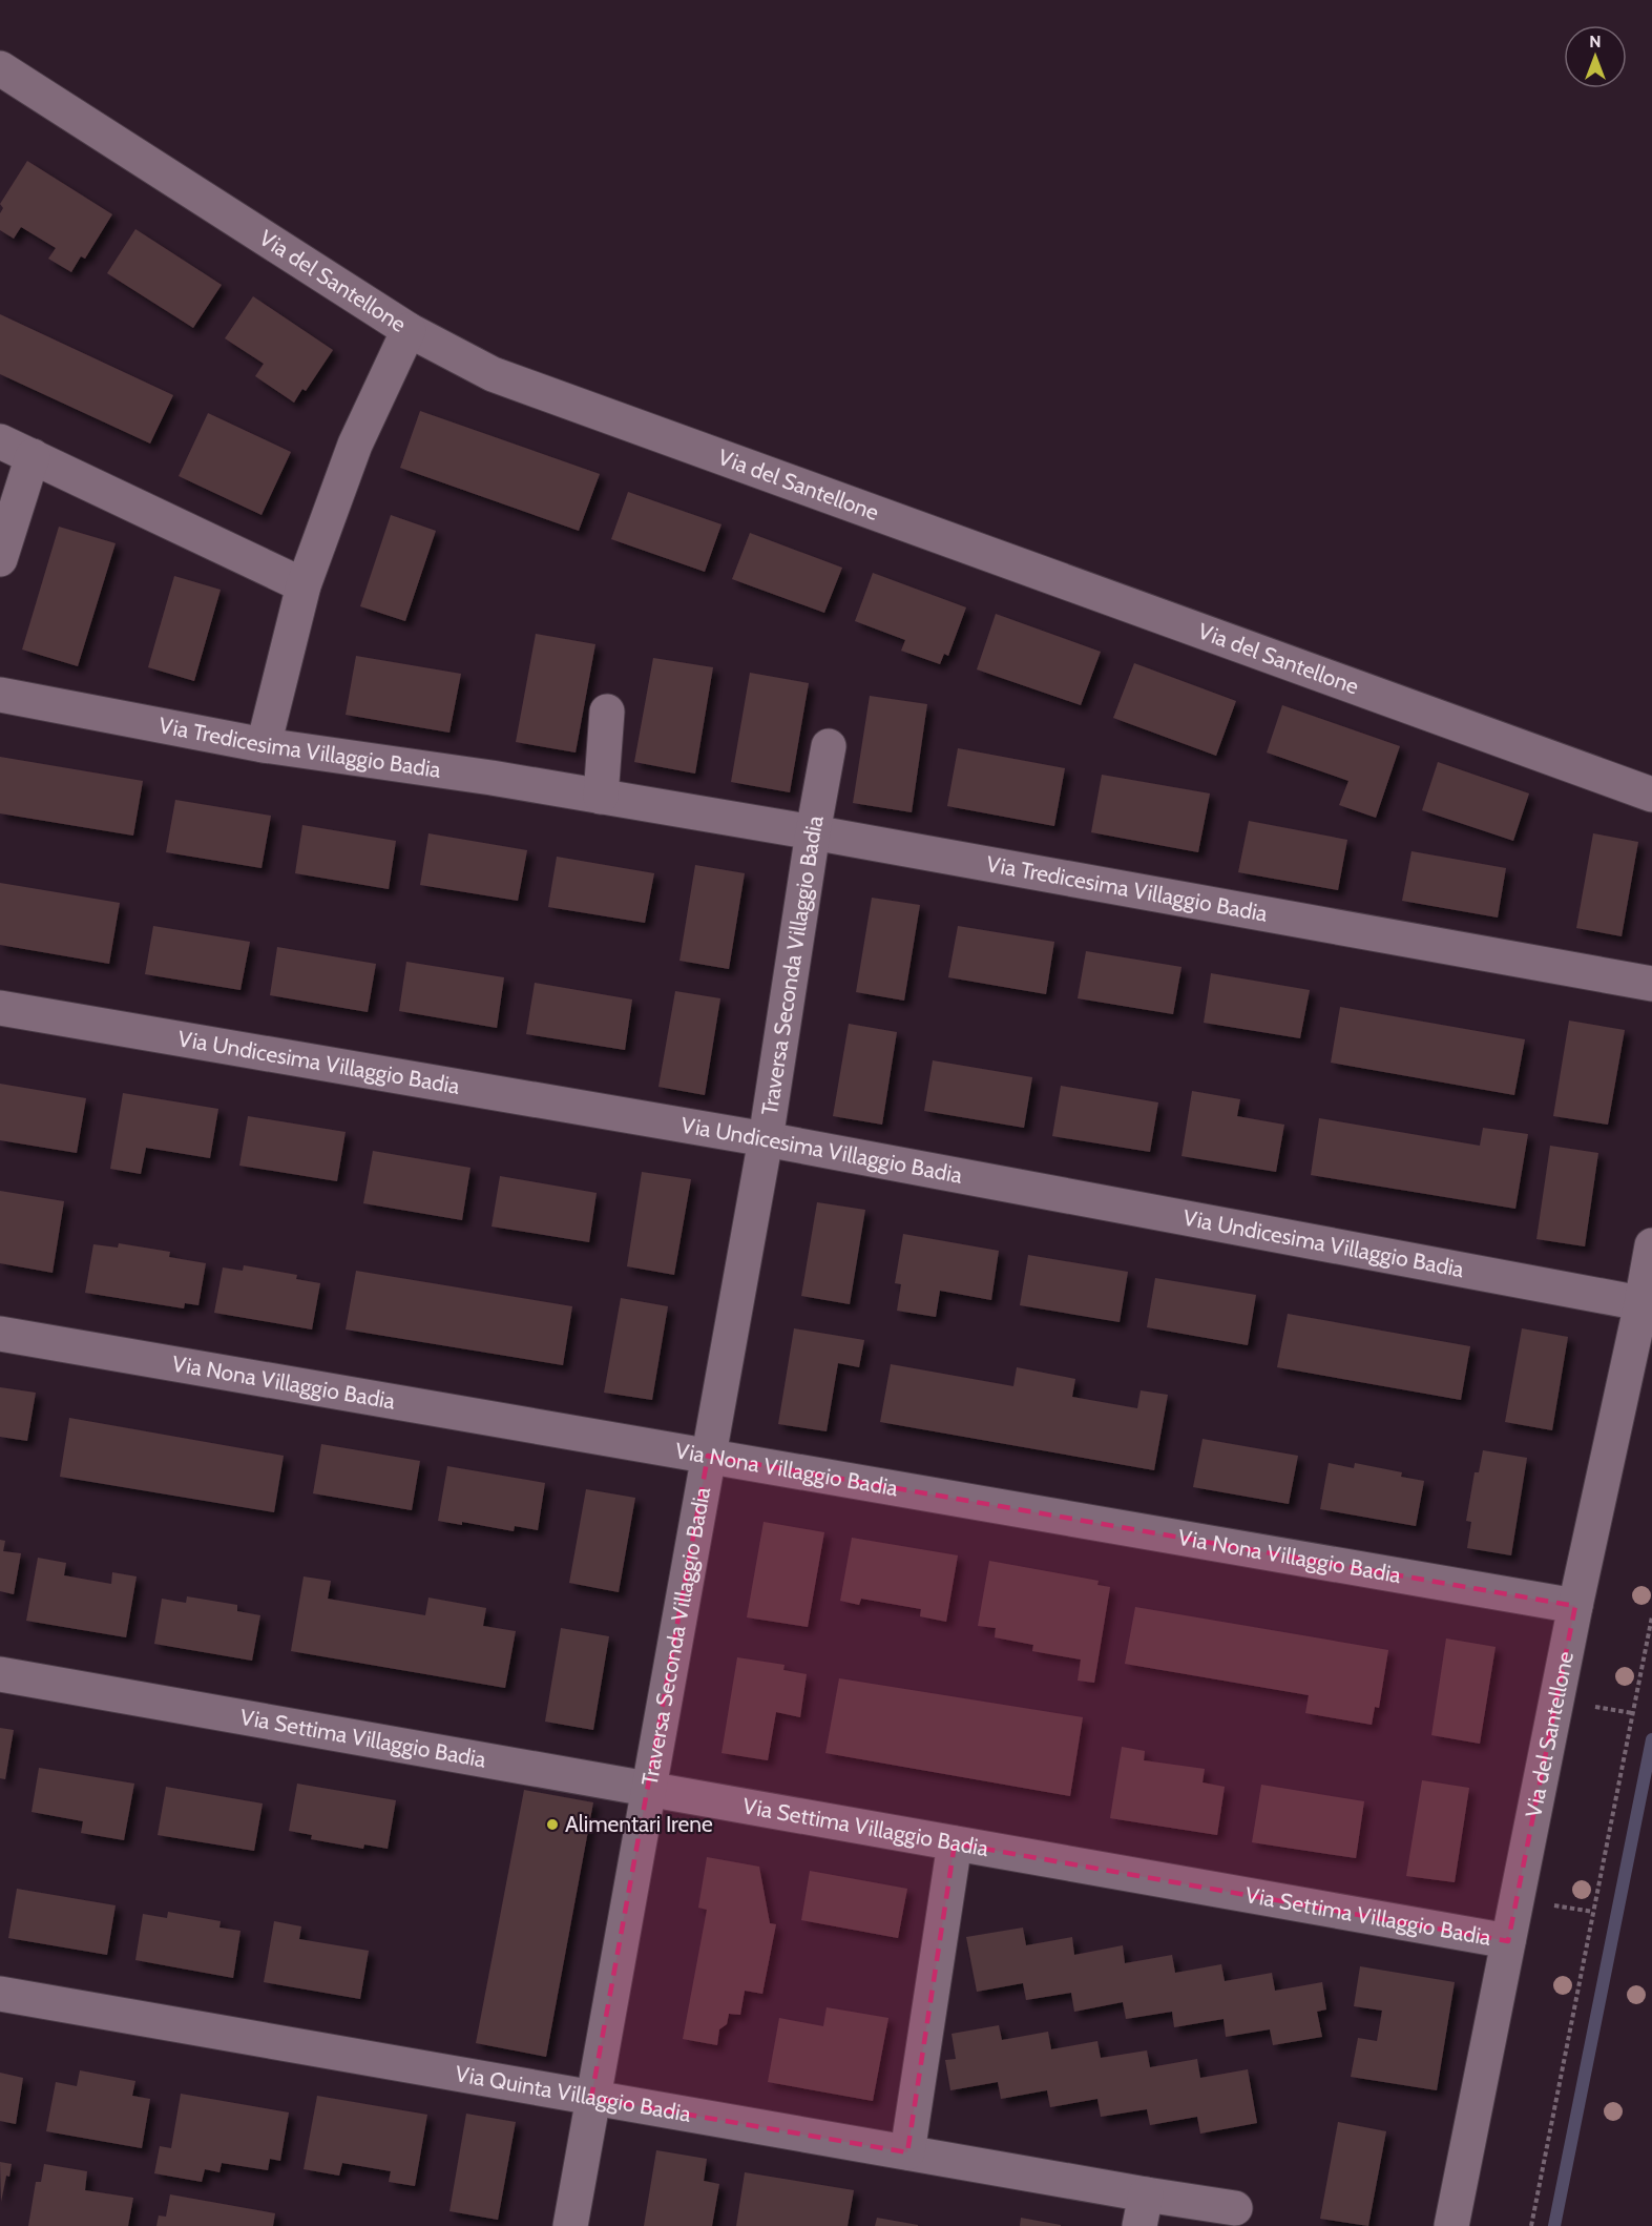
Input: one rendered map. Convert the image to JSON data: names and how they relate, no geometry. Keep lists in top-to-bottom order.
{
  "streets": {
    "street": [
      "Via del Santellone",
      "Via Tredicesima Villaggio Badia",
      "Traversa Seconda Villaggio Badia",
      "Via Undicesima Villaggio Badia",
      "Via Nona Villaggio Badia",
      "Via Settima Villaggio Badia",
      "Via Quinta Villaggio Badia"
    ]
  },
  "crossings": [
    ["Via del Santellone", "Via Undicesima Villaggio Badia"],
    ["Via del Santellone", "Via Nona Villaggio Badia"],
    ["Via del Santellone", "Via Settima Villaggio Badia"],
    ["Via Tredicesima Villaggio Badia", "Traversa Seconda Villaggio Badia"],
    ["Traversa Seconda Villaggio Badia", "Via Undicesima Villaggio Badia"],
    ["Traversa Seconda Villaggio Badia", "Via Nona Villaggio Badia"],
    ["Traversa Seconda Villaggio Badia", "Via Settima Villaggio Badia"],
    ["Traversa Seconda Villaggio Badia", "Via Quinta Villaggio Badia"]
  ],
  "places": ["Alimentari Irene"],
  "north": "top"
}
